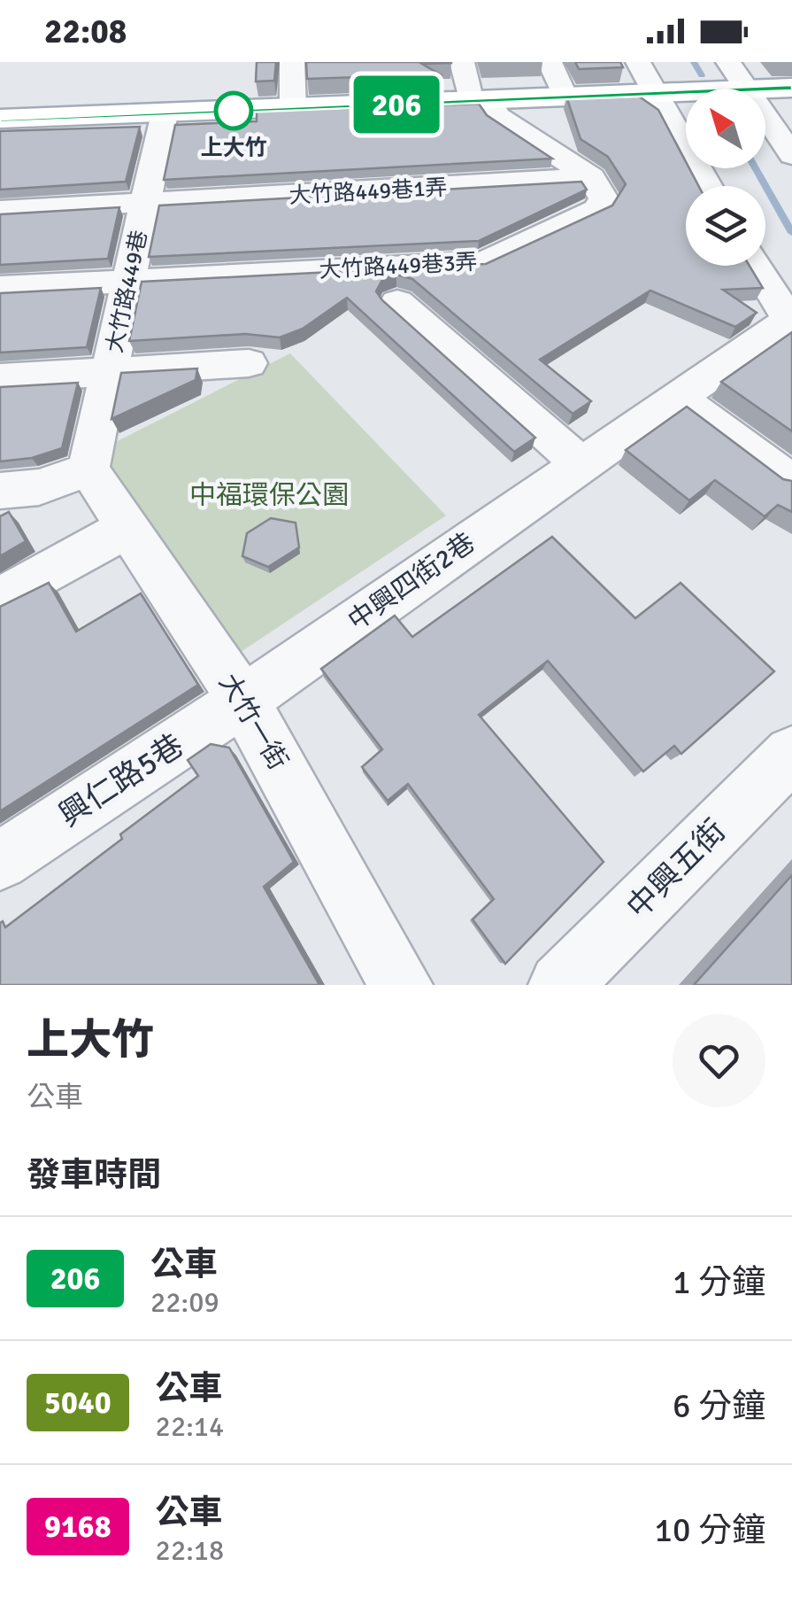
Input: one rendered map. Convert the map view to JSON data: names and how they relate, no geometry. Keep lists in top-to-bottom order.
{
  "streets": {
    "street": [
      "大竹路449巷1弄",
      "大竹路449巷3弄",
      "大竹路449巷",
      "中興四街2巷",
      "大竹一街",
      "興仁路5巷",
      "中興五街"
    ]
  },
  "crossings": [
    ["大竹路449巷1弄", "大竹路449巷3弄"],
    ["大竹路449巷1弄", "大竹路449巷"],
    ["大竹路449巷3弄", "大竹路449巷"],
    ["大竹路449巷", "大竹一街"],
    ["中興四街2巷", "大竹一街"],
    ["中興四街2巷", "興仁路5巷"],
    ["大竹一街", "興仁路5巷"]
  ],
  "parks": ["中福環保公園"],
  "places": ["上大竹"],
  "lines": ["bus line 206"],
  "north": "top left",
  "page": {
    "status": "22:08",
    "on_map": "206",
    "heading": [
      ["上大竹", "公車"],
      "發車時間"
    ],
    "list": [
      {
        "mark": "206",
        "name": "公車",
        "note": "22:09",
        "value": "1 分鐘"
      },
      {
        "mark": "5040",
        "name": "公車",
        "note": "22:14",
        "value": "6 分鐘"
      },
      {
        "mark": "9168",
        "name": "公車",
        "note": "22:18",
        "value": "10 分鐘"
      }
    ]
  }
}
